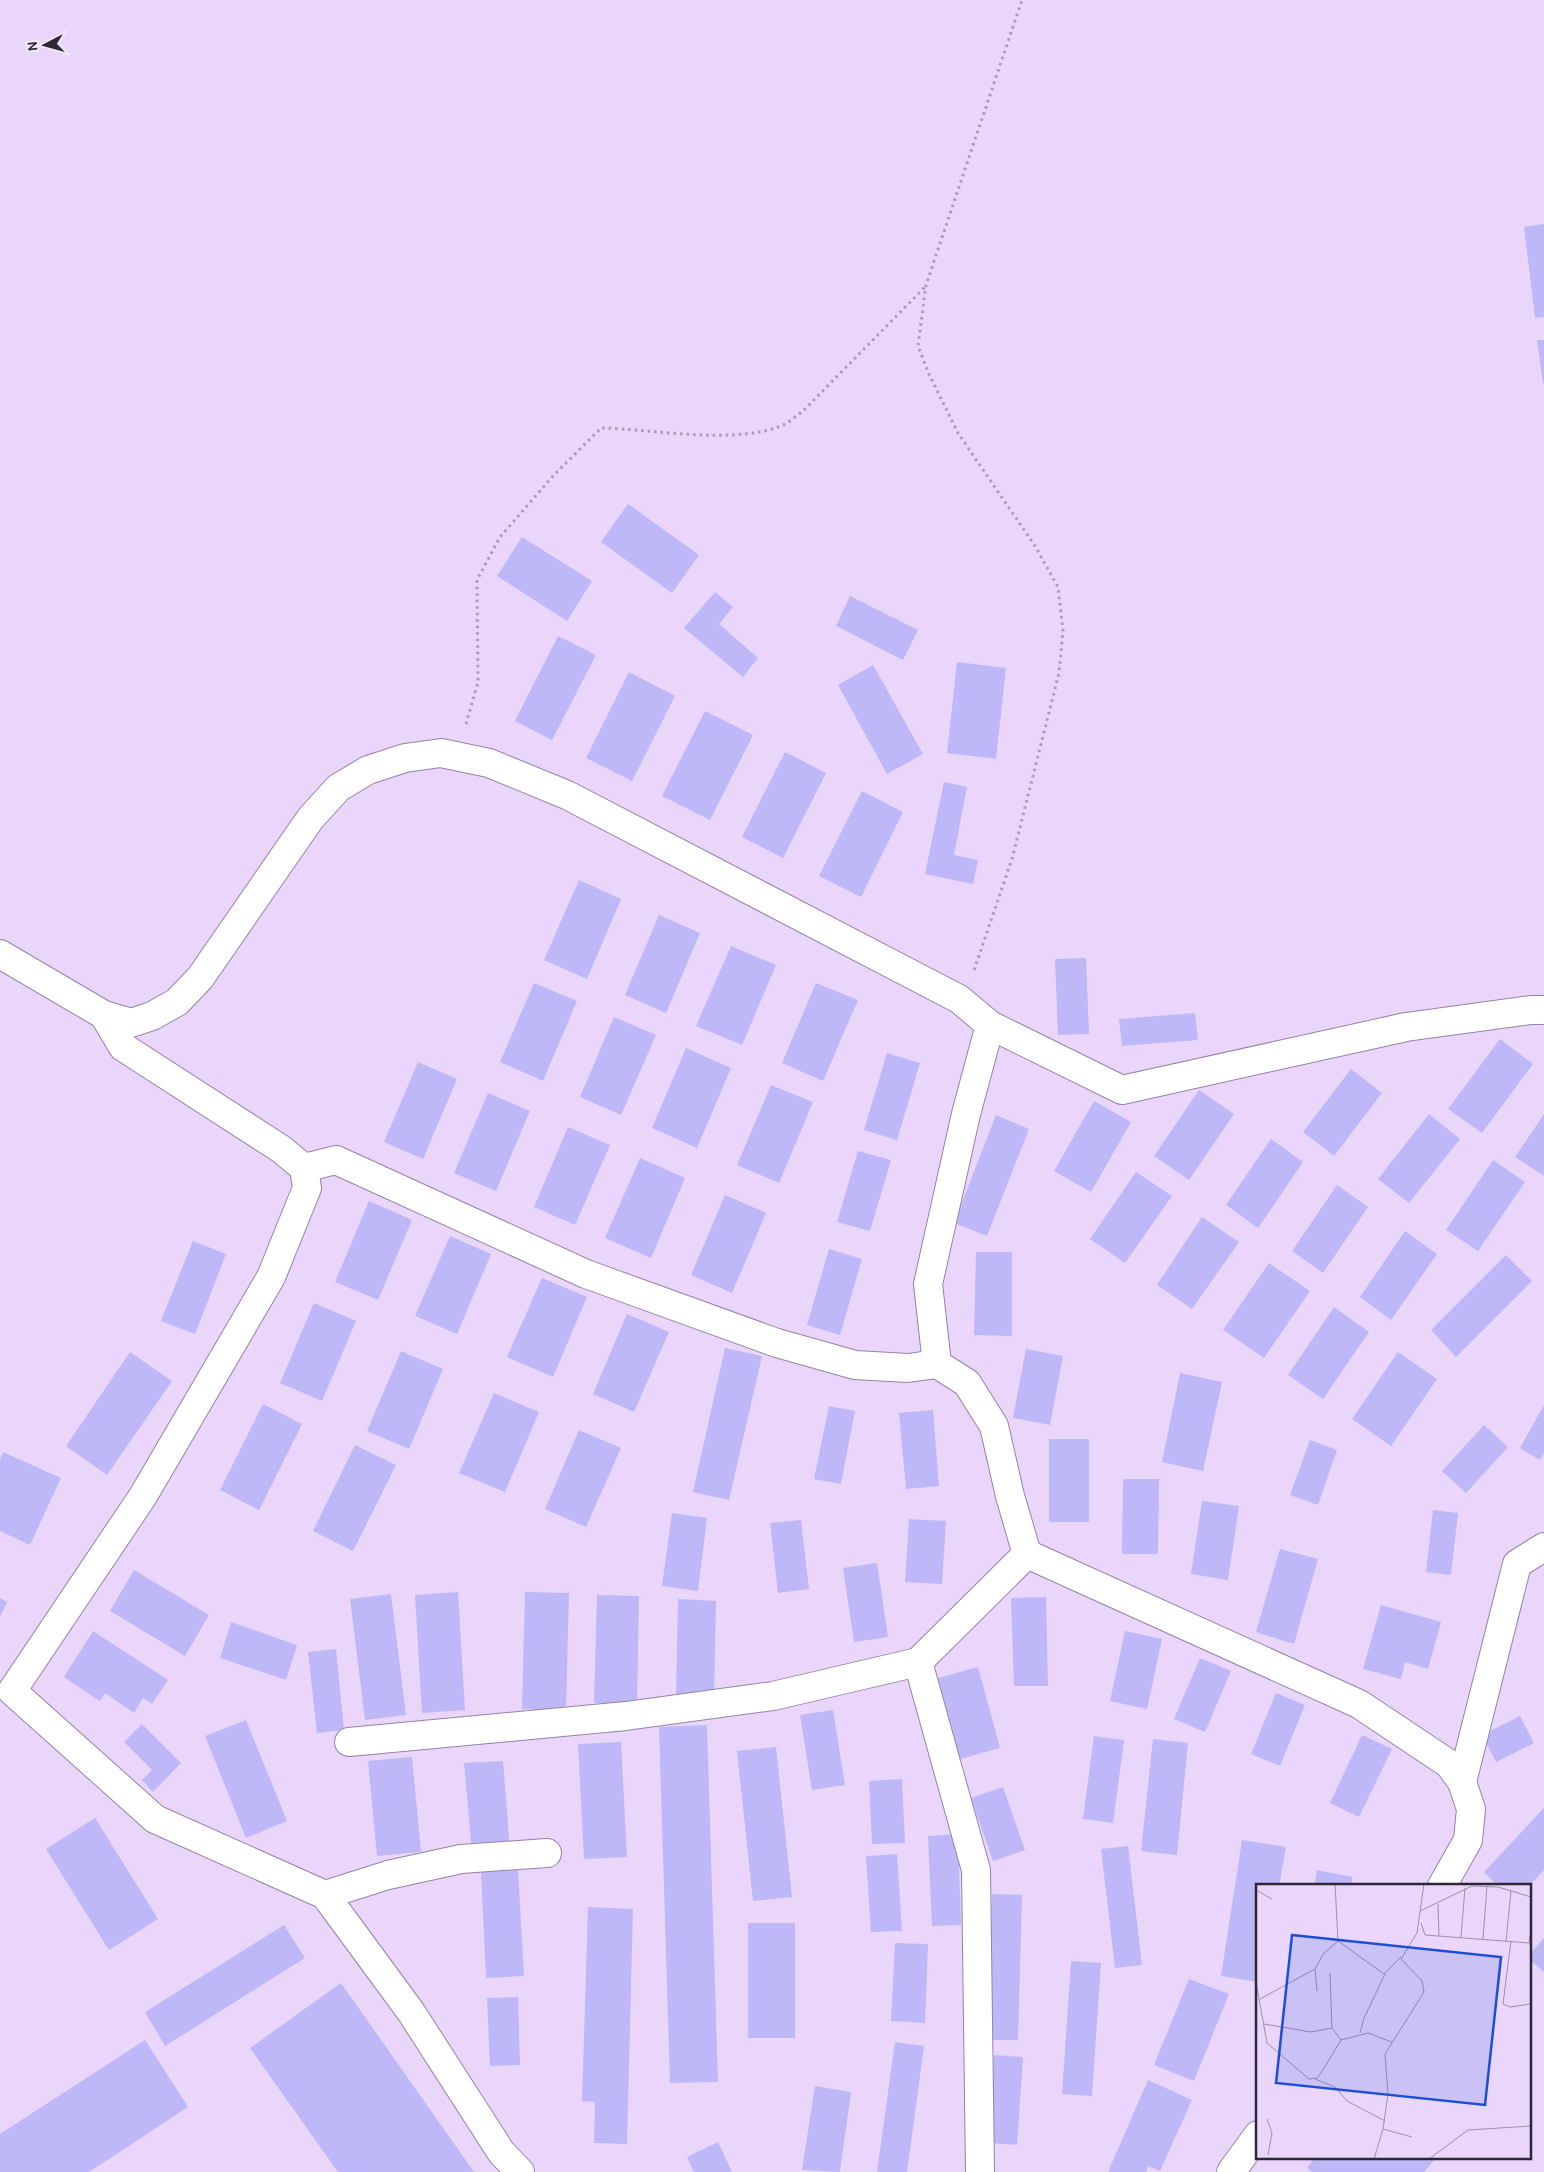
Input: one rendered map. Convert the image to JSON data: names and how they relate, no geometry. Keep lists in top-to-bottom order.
{
  "north": "left"
}
